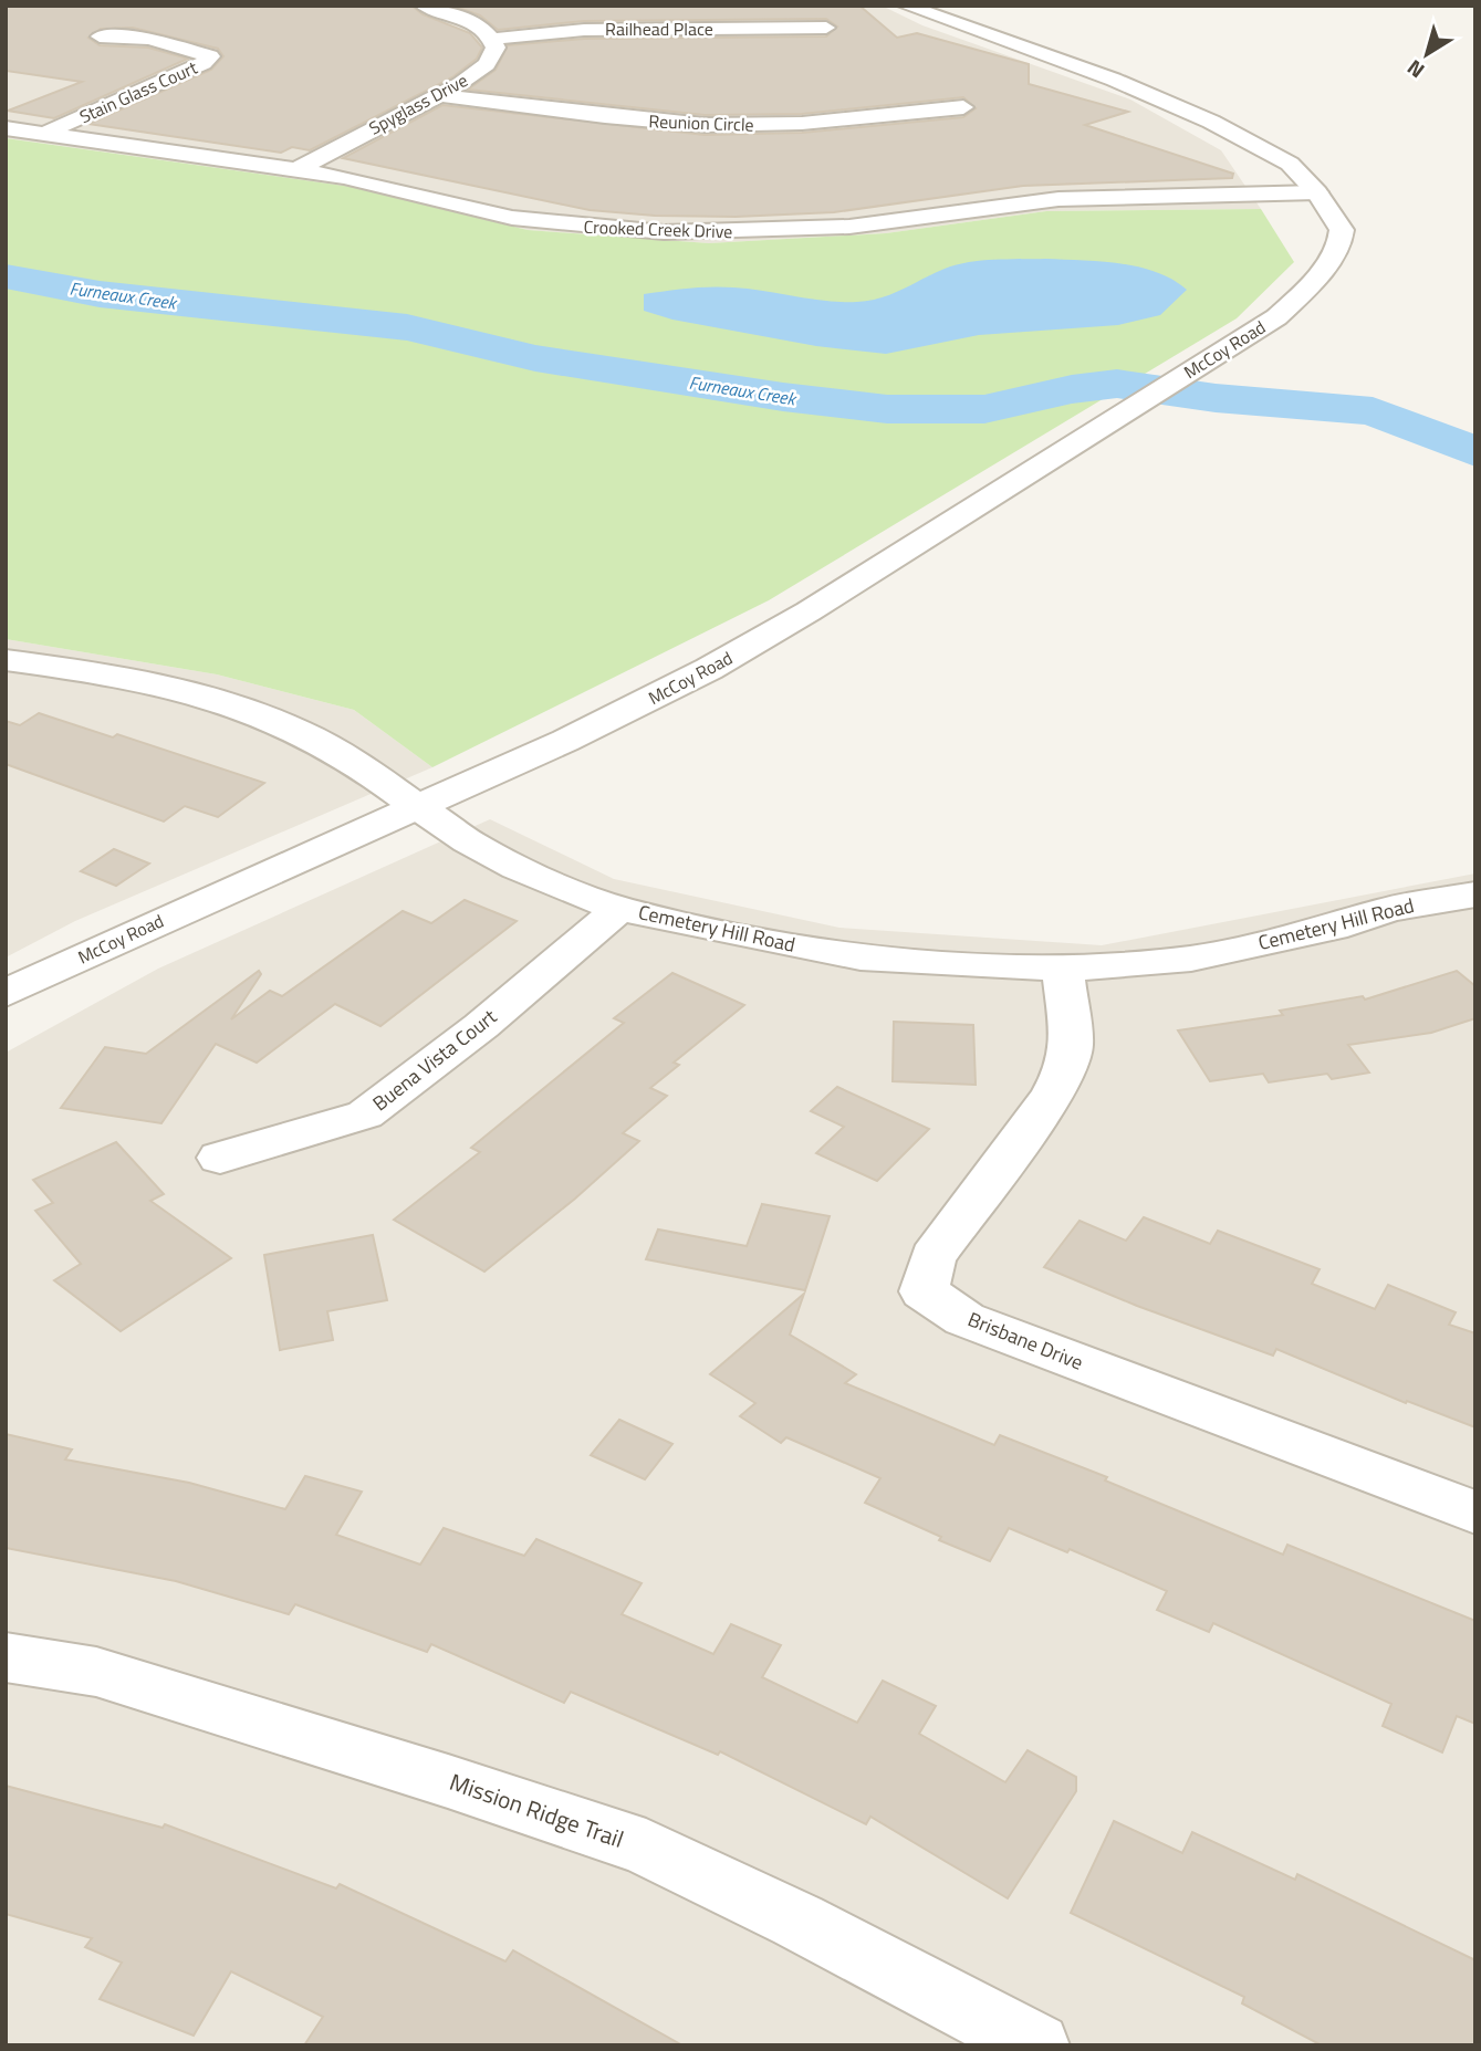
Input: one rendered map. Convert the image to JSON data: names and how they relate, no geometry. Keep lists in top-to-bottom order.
{
  "streets": {
    "street": [
      "Railhead Place",
      "Stain Glass Court",
      "Spyglass Drive",
      "Reunion Circle",
      "Crooked Creek Drive",
      "McCoy Road",
      "Cemetery Hill Road",
      "Buena Vista Court",
      "Brisbane Drive",
      "Mission Ridge Trail"
    ]
  },
  "crossings": [
    ["Railhead Place", "Spyglass Drive"],
    ["Stain Glass Court", "Crooked Creek Drive"],
    ["Spyglass Drive", "Reunion Circle"],
    ["Spyglass Drive", "Crooked Creek Drive"],
    ["Crooked Creek Drive", "McCoy Road"],
    ["McCoy Road", "Cemetery Hill Road"],
    ["Cemetery Hill Road", "Buena Vista Court"],
    ["Cemetery Hill Road", "Brisbane Drive"]
  ],
  "water": ["Furneaux Creek"],
  "north": "bottom left"
}
